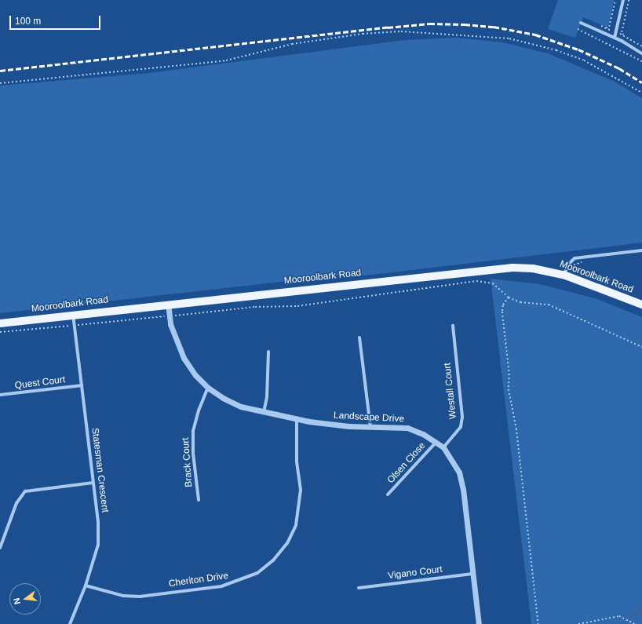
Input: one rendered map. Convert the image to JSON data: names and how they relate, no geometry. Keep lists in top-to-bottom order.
{
  "streets": {
    "main road": ["Mooroolbark Road"],
    "street": [
      "Quest Court",
      "Westall Court",
      "Landscape Drive",
      "Brack Court",
      "Olsen Close",
      "Statesman Crescent",
      "Vigano Court",
      "Cheriton Drive"
    ]
  },
  "crossings": [
    ["Mooroolbark Road", "Landscape Drive"],
    ["Mooroolbark Road", "Statesman Crescent"],
    ["Quest Court", "Statesman Crescent"],
    ["Westall Court", "Landscape Drive"],
    ["Landscape Drive", "Brack Court"],
    ["Landscape Drive", "Olsen Close"],
    ["Landscape Drive", "Vigano Court"],
    ["Landscape Drive", "Cheriton Drive"],
    ["Statesman Crescent", "Cheriton Drive"]
  ],
  "scale_bar": "100 m",
  "north": "left"
}
